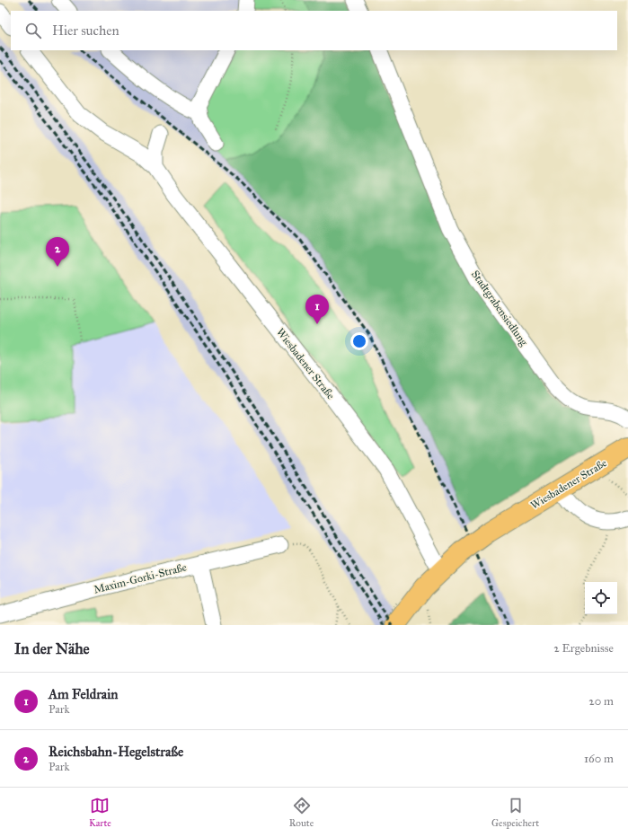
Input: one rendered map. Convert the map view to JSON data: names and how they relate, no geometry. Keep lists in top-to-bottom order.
{
  "streets": {
    "main road": ["Wiesbadener Straße"],
    "street": ["Stadtgrabensiedlung", "Maxim-Gorki-Straße"]
  },
  "page": {
    "search": "Hier suchen",
    "pins": ["2", "1"],
    "heading": ["In der Nähe", "2 Ergebnisse"],
    "list": [
      {
        "mark": "1",
        "name": "Am Feldrain",
        "note": "Park",
        "value": "20 m"
      },
      {
        "mark": "2",
        "name": "Reichsbahn-Hegelstraße",
        "note": "Park",
        "value": "160 m"
      }
    ],
    "nav": ["Karte", "Route", "Gespeichert"]
  }
}
